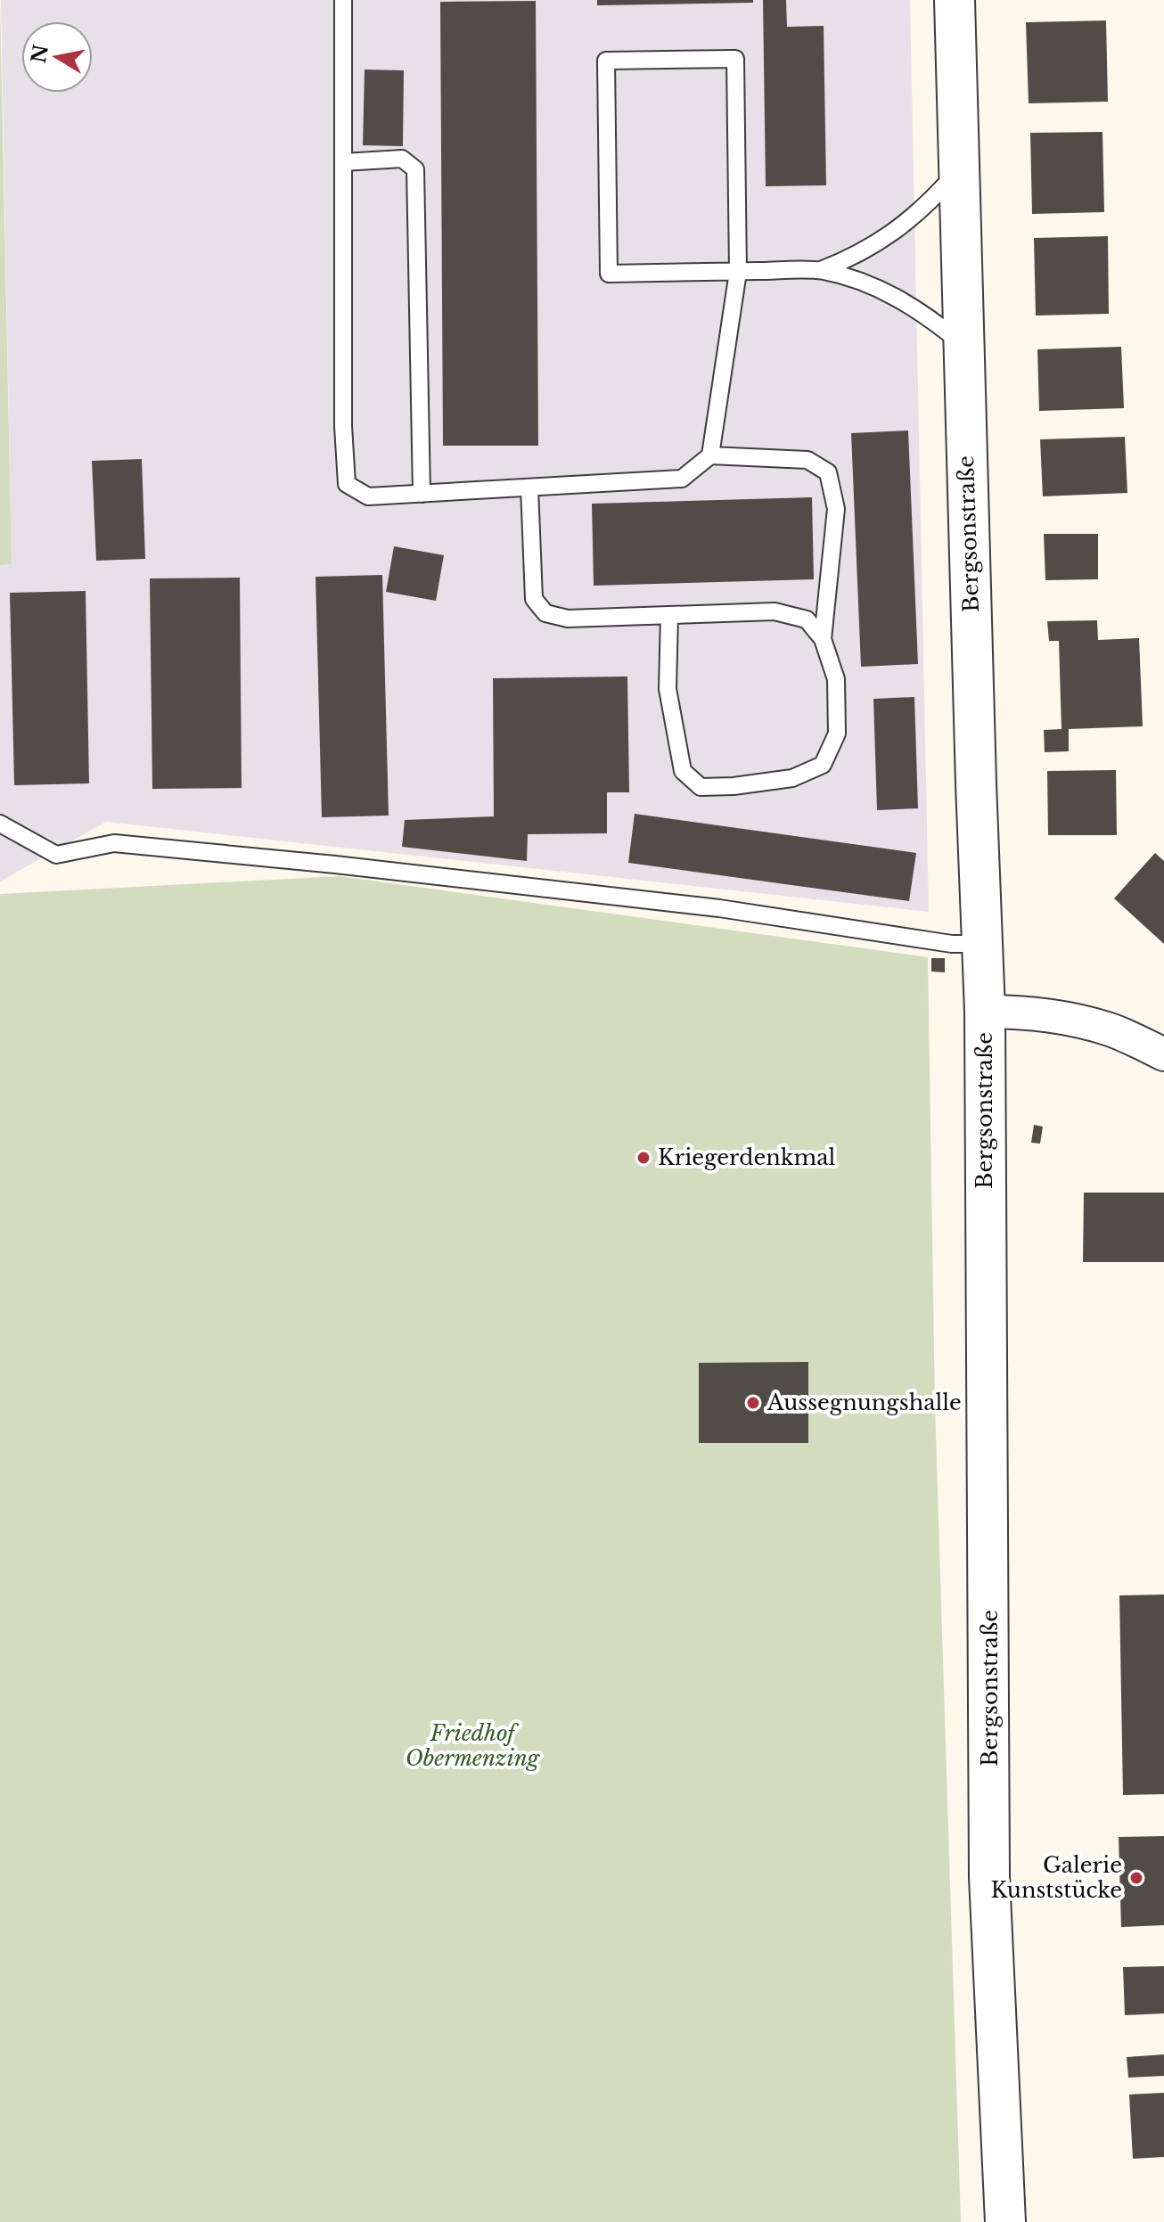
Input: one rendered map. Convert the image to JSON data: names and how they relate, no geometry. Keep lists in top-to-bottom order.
{
  "streets": {
    "street": ["Bergsonstraße"]
  },
  "parks": ["Friedhof Obermenzing"],
  "places": ["Kriegerdenkmal", "Aussegnungshalle", "Galerie Kunststücke"],
  "north": "left"
}
